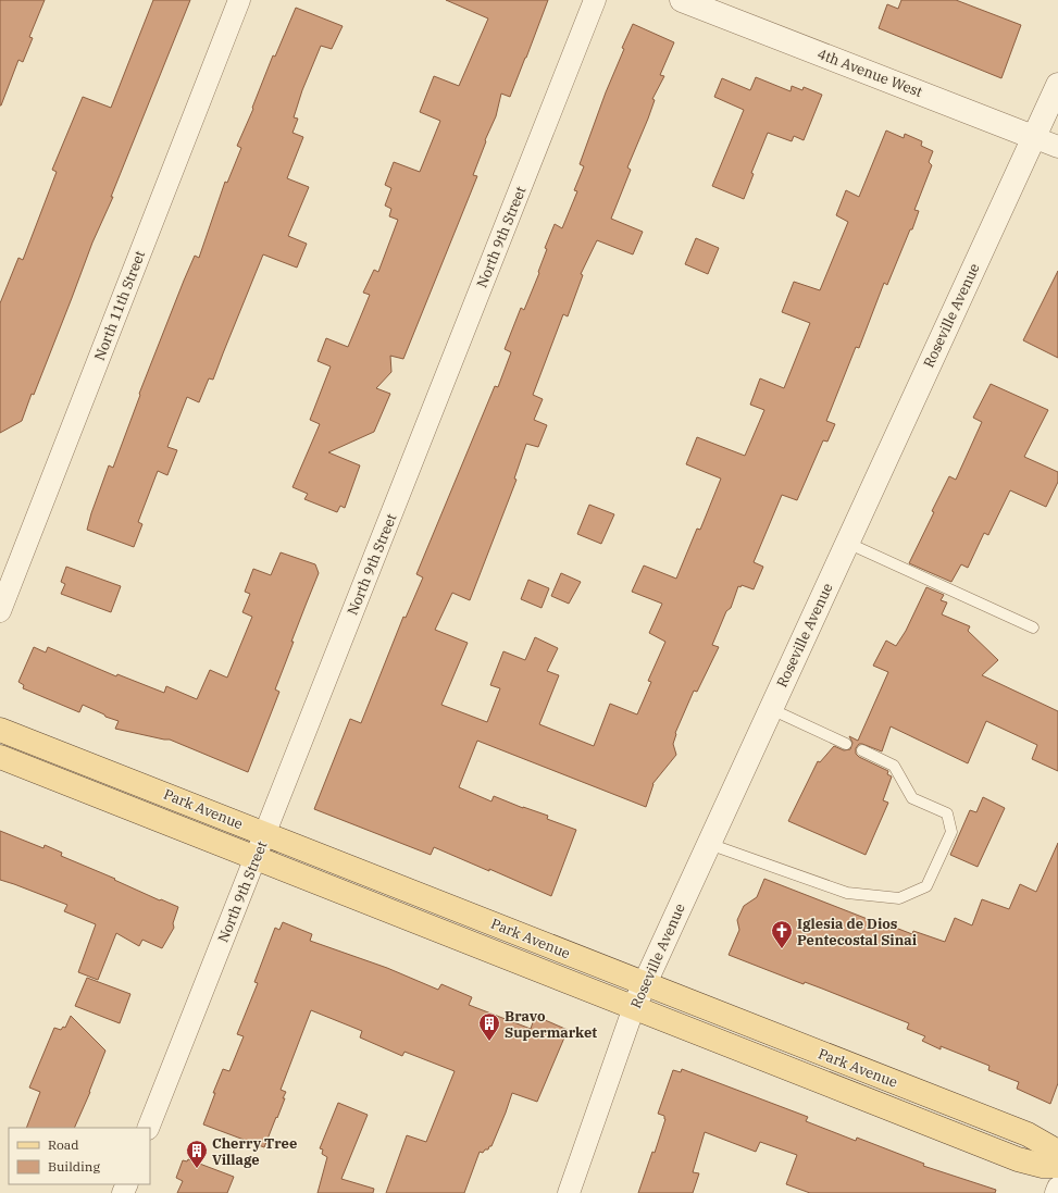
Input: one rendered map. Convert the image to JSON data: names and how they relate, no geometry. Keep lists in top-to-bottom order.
{
  "streets": {
    "main road": ["Park Avenue"],
    "street": [
      "4th Avenue West",
      "North 9th Street",
      "North 11th Street",
      "Roseville Avenue"
    ]
  },
  "crossings": [
    ["4th Avenue West", "Roseville Avenue"],
    ["North 9th Street", "Park Avenue"],
    ["Roseville Avenue", "Park Avenue"]
  ],
  "places": {
    "church": ["Iglesia de Dios Pentecostal Sinai"],
    "building": ["Bravo Supermarket", "Cherry Tree Village"]
  },
  "legend": ["Road", "Building"]
}
